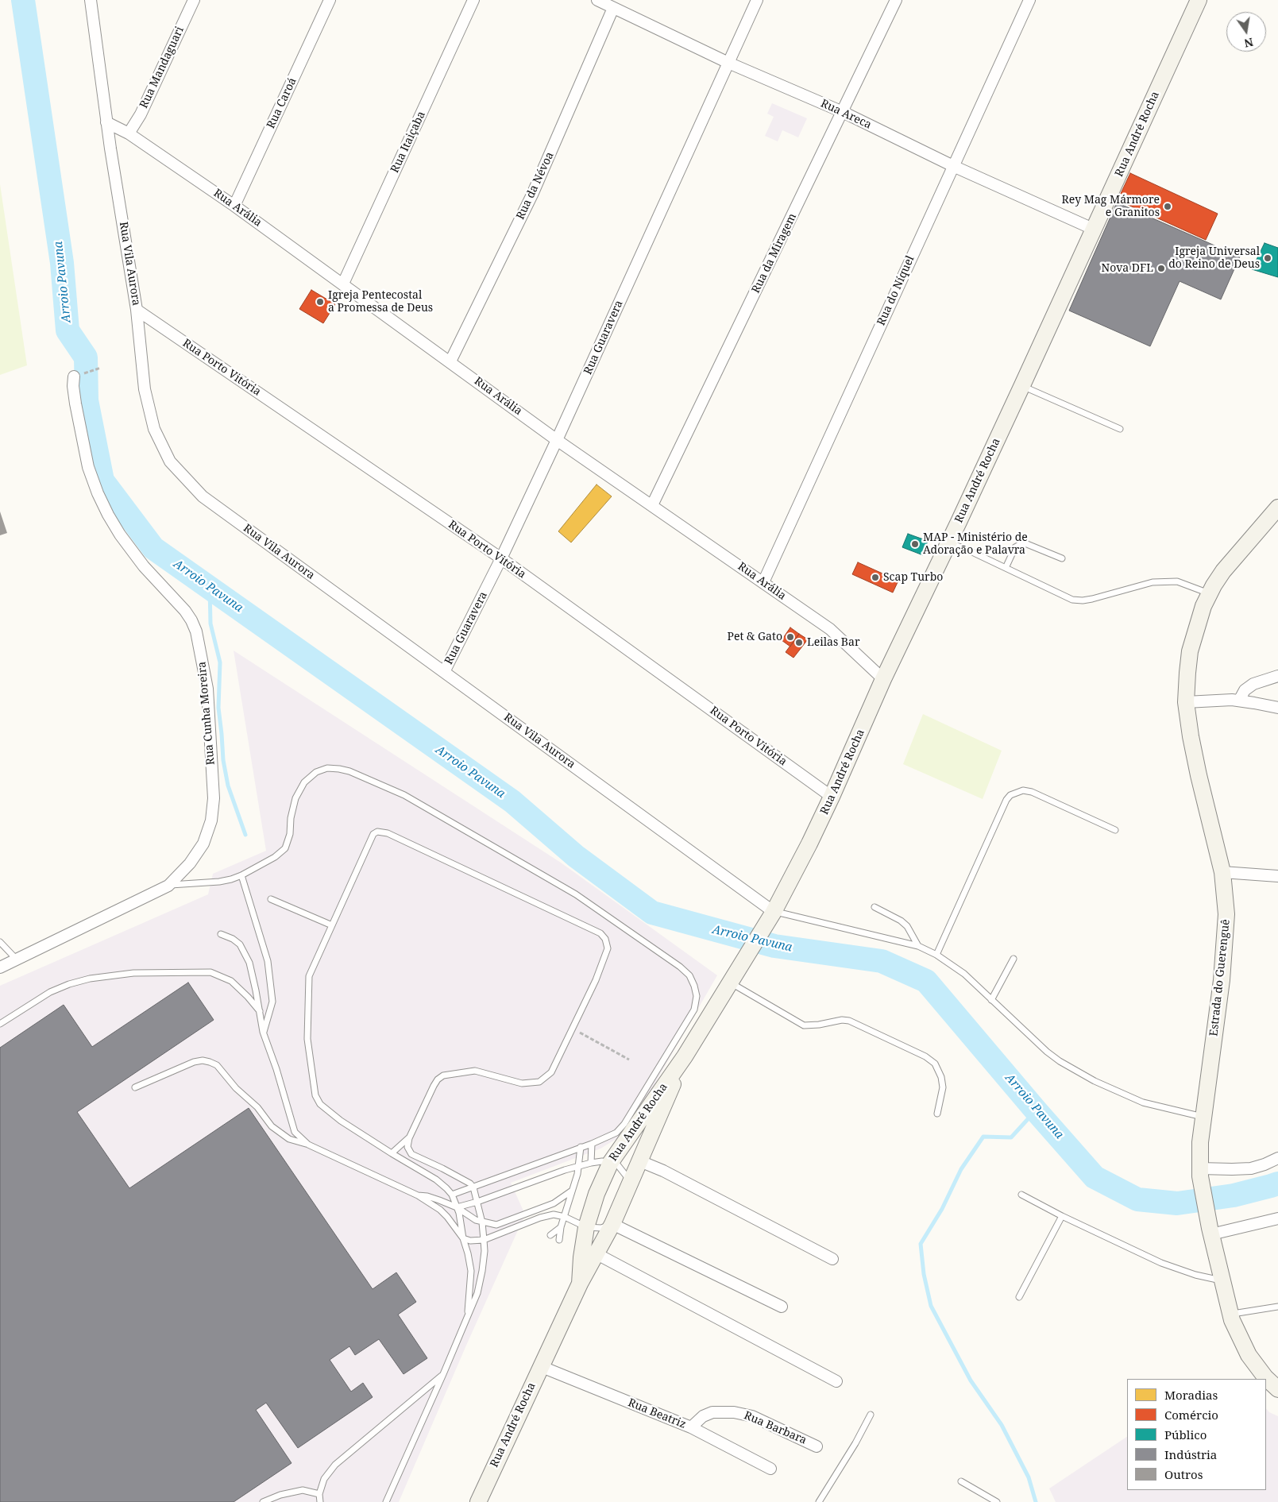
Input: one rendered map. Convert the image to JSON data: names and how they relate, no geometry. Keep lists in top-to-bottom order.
{
  "streets": {
    "main road": ["Rua André Rocha", "Estrada do Guerenguê"],
    "street": [
      "Rua Mandaguari",
      "Rua Caroá",
      "Rua Areca",
      "Rua Itaiçaba",
      "Rua da Névoa",
      "Rua Arália",
      "Rua da Miragem",
      "Rua Vila Aurora",
      "Rua do Níquel",
      "Rua Guaravera",
      "Rua Porto Vitória",
      "Rua Cunha Moreira",
      "Rua Beatriz",
      "Rua Barbara"
    ]
  },
  "crossings": [
    ["Rua Mandaguari", "Rua Arália"],
    ["Rua Caroá", "Rua Arália"],
    ["Rua Areca", "Rua André Rocha"],
    ["Rua Areca", "Rua da Névoa"],
    ["Rua Areca", "Rua da Miragem"],
    ["Rua Areca", "Rua do Níquel"],
    ["Rua Areca", "Rua Guaravera"],
    ["Rua André Rocha", "Rua Arália"],
    ["Rua André Rocha", "Rua Vila Aurora"],
    ["Rua André Rocha", "Rua Porto Vitória"],
    ["Rua André Rocha", "Rua Beatriz"],
    ["Rua Itaiçaba", "Rua Arália"],
    ["Rua da Névoa", "Rua Arália"],
    ["Rua Arália", "Rua da Miragem"],
    ["Rua Arália", "Rua Vila Aurora"],
    ["Rua Arália", "Rua do Níquel"],
    ["Rua Arália", "Rua Guaravera"],
    ["Rua Vila Aurora", "Rua Guaravera"],
    ["Rua Vila Aurora", "Rua Porto Vitória"],
    ["Rua Guaravera", "Rua Porto Vitória"],
    ["Rua Beatriz", "Rua Barbara"]
  ],
  "water": ["Arroio Pavuna"],
  "places": [
    "Rey Mag Mármore e Granitos",
    "Igreja Universal do Reino de Deus",
    "Nova DFL",
    "Igreja Pentecostal a Promessa de Deus",
    "MAP - Ministério de Adoração e Palavra",
    "Scap Turbo",
    "Pet & Gato",
    "Leilas Bar"
  ],
  "legend": [
    "Moradias",
    "Comércio",
    "Público",
    "Indústria",
    "Outros"
  ],
  "north": "bottom"
}
